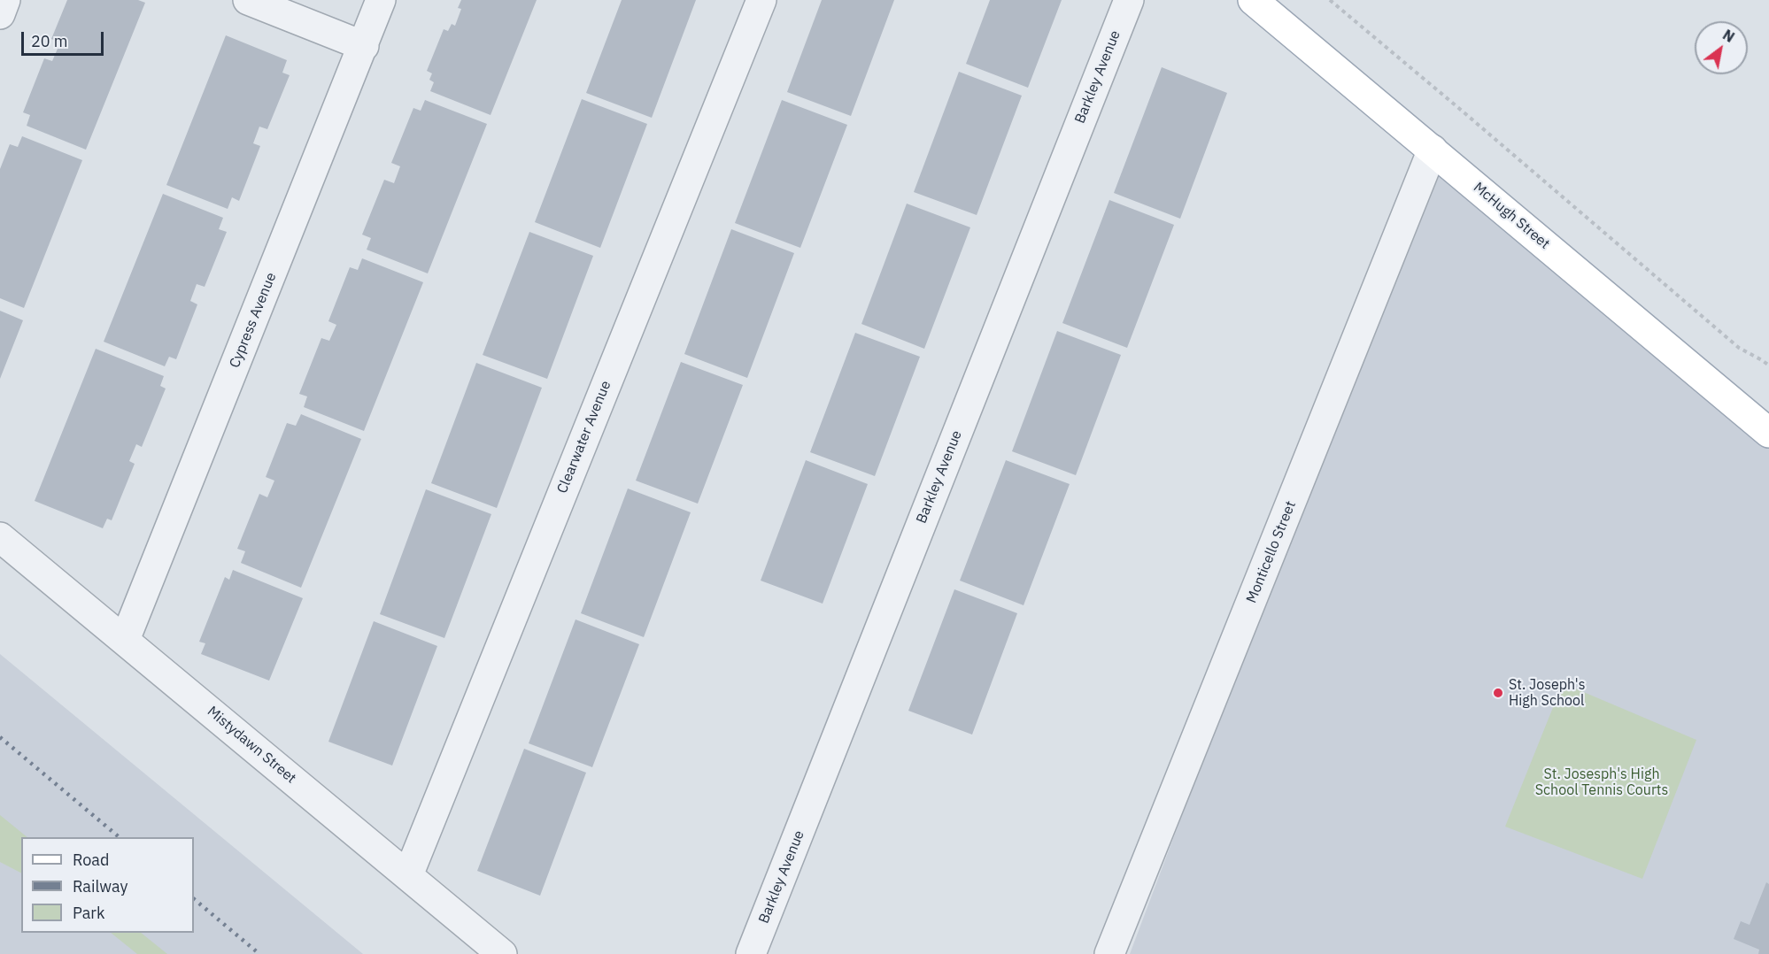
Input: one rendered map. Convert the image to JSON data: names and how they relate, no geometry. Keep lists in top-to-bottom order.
{
  "streets": {
    "main road": ["McHugh Street"],
    "street": [
      "Barkley Avenue",
      "Cypress Avenue",
      "Clearwater Avenue",
      "Monticello Street",
      "Mistydawn Street"
    ]
  },
  "crossings": [
    ["McHugh Street", "Monticello Street"],
    ["Cypress Avenue", "Mistydawn Street"],
    ["Clearwater Avenue", "Mistydawn Street"]
  ],
  "parks": ["St. Josesph's High School Tennis Courts"],
  "places": ["St. Joseph's High School"],
  "legend": ["Road", "Railway", "Park"],
  "scale_bar": "20 m",
  "north": "top right"
}
